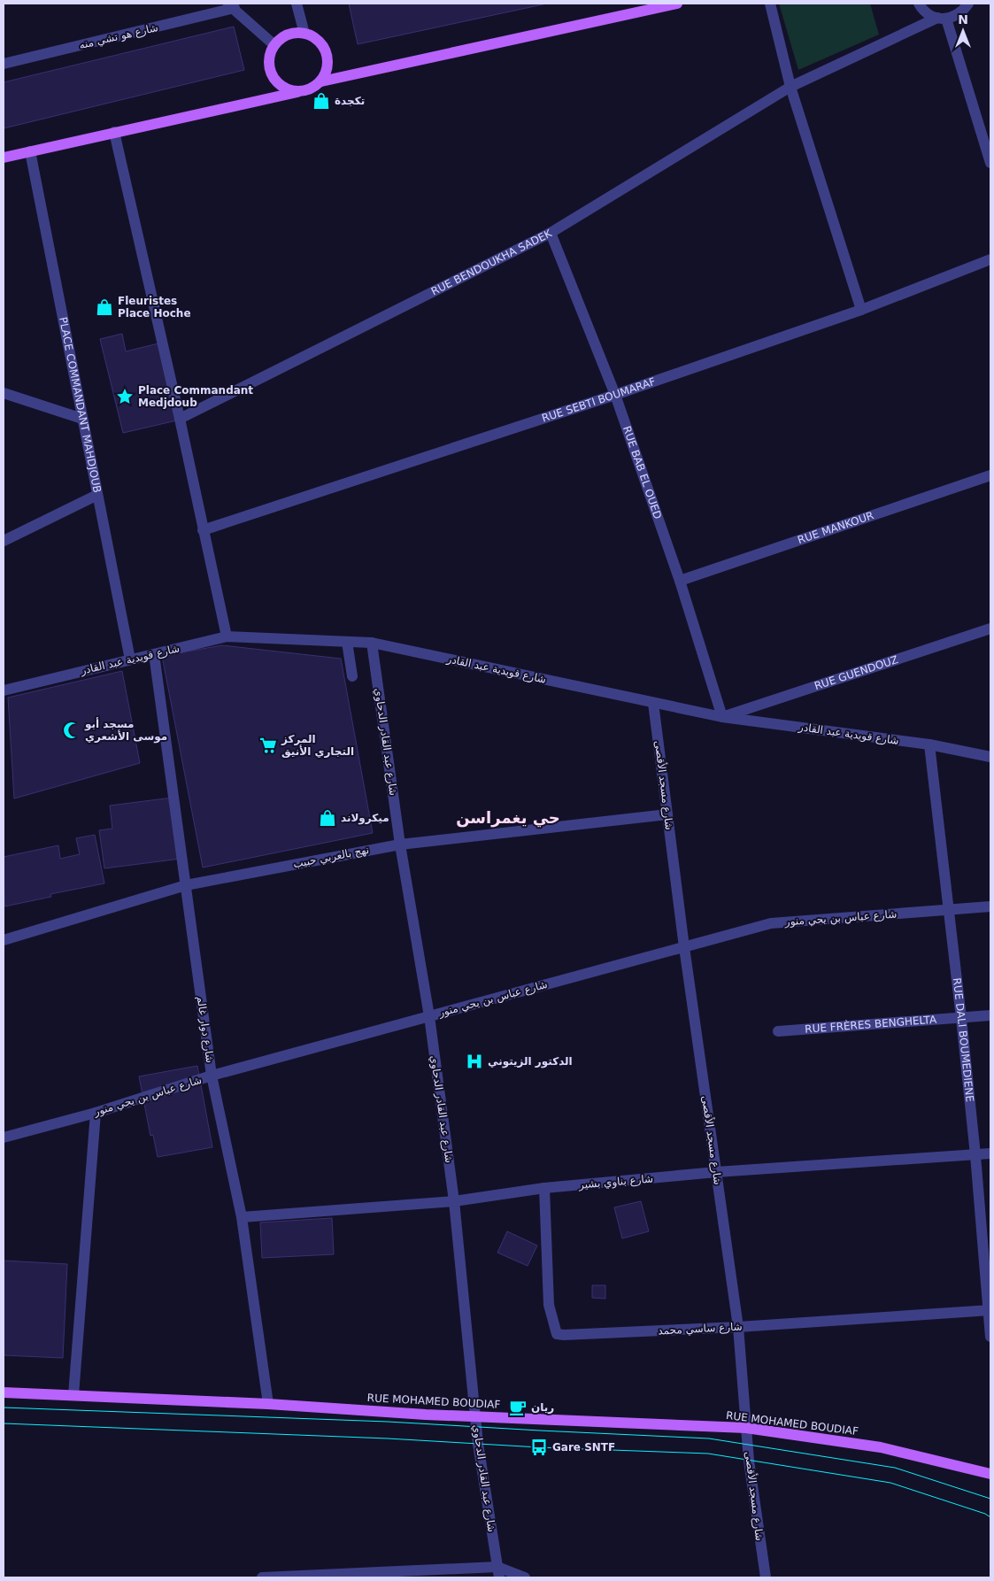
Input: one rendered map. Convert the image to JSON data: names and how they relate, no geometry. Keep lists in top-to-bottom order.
{
  "streets": {
    "main road": ["RUE MOHAMED BOUDIAF"],
    "street": [
      "شارع هو تشي منه",
      "RUE BENDOUKHA SADEK",
      "RUE SEBTI BOUMARAF",
      "PLACE COMMANDANT MAHDJOUB",
      "RUE BAB EL OUED",
      "RUE MANKOUR",
      "شارع قويدية عبد القادر",
      "RUE GUENDOUZ",
      "شارع عبد القادر الدحاوي",
      "شارع مسجد الأقصى",
      "نهج بالعربي حبيب",
      "شارع عباس بن يحي منور",
      "RUE FRÈRES BENGHELTA",
      "شارع دوار غالم",
      "RUE DALI BOUMEDIENE",
      "شارع بناوي بشير",
      "شارع ساسي محمد"
    ]
  },
  "crossings": [
    ["RUE BENDOUKHA SADEK", "RUE BAB EL OUED"],
    ["RUE SEBTI BOUMARAF", "RUE BAB EL OUED"],
    ["PLACE COMMANDANT MAHDJOUB", "شارع قويدية عبد القادر"],
    ["RUE BAB EL OUED", "RUE MANKOUR"],
    ["RUE BAB EL OUED", "شارع قويدية عبد القادر"],
    ["RUE BAB EL OUED", "RUE GUENDOUZ"],
    ["شارع قويدية عبد القادر", "RUE GUENDOUZ"],
    ["شارع قويدية عبد القادر", "شارع عبد القادر الدحاوي"],
    ["شارع قويدية عبد القادر", "شارع مسجد الأقصى"],
    ["شارع قويدية عبد القادر", "شارع دوار غالم"],
    ["شارع قويدية عبد القادر", "RUE DALI BOUMEDIENE"],
    ["شارع عبد القادر الدحاوي", "نهج بالعربي حبيب"],
    ["شارع عبد القادر الدحاوي", "شارع عباس بن يحي منور"],
    ["شارع عبد القادر الدحاوي", "شارع بناوي بشير"],
    ["شارع عبد القادر الدحاوي", "RUE MOHAMED BOUDIAF"],
    ["شارع مسجد الأقصى", "نهج بالعربي حبيب"],
    ["شارع مسجد الأقصى", "شارع عباس بن يحي منور"],
    ["شارع مسجد الأقصى", "شارع بناوي بشير"],
    ["شارع مسجد الأقصى", "شارع ساسي محمد"],
    ["شارع مسجد الأقصى", "RUE MOHAMED BOUDIAF"],
    ["نهج بالعربي حبيب", "شارع دوار غالم"],
    ["شارع عباس بن يحي منور", "شارع دوار غالم"],
    ["شارع عباس بن يحي منور", "RUE DALI BOUMEDIENE"],
    ["RUE FRÈRES BENGHELTA", "RUE DALI BOUMEDIENE"],
    ["شارع دوار غالم", "شارع بناوي بشير"],
    ["شارع دوار غالم", "RUE MOHAMED BOUDIAF"],
    ["RUE DALI BOUMEDIENE", "شارع بناوي بشير"],
    ["RUE DALI BOUMEDIENE", "شارع ساسي محمد"],
    ["شارع بناوي بشير", "شارع ساسي محمد"]
  ],
  "districts": ["حي يغمراسن"],
  "places": {
    "shop": ["تكجدة", "Fleuristes Place Hoche", "ميكرولاند"],
    "place": ["Place Commandant Medjdoub"],
    "mosque": ["مسجد أبو موسى الأشعري"],
    "supermarket": ["المركز التجاري الأنيق"],
    "hospital": ["الدكتور الزيتوني"],
    "cafe": ["ريان"],
    "bus stop": ["Gare SNTF"]
  },
  "north": "top"
}
